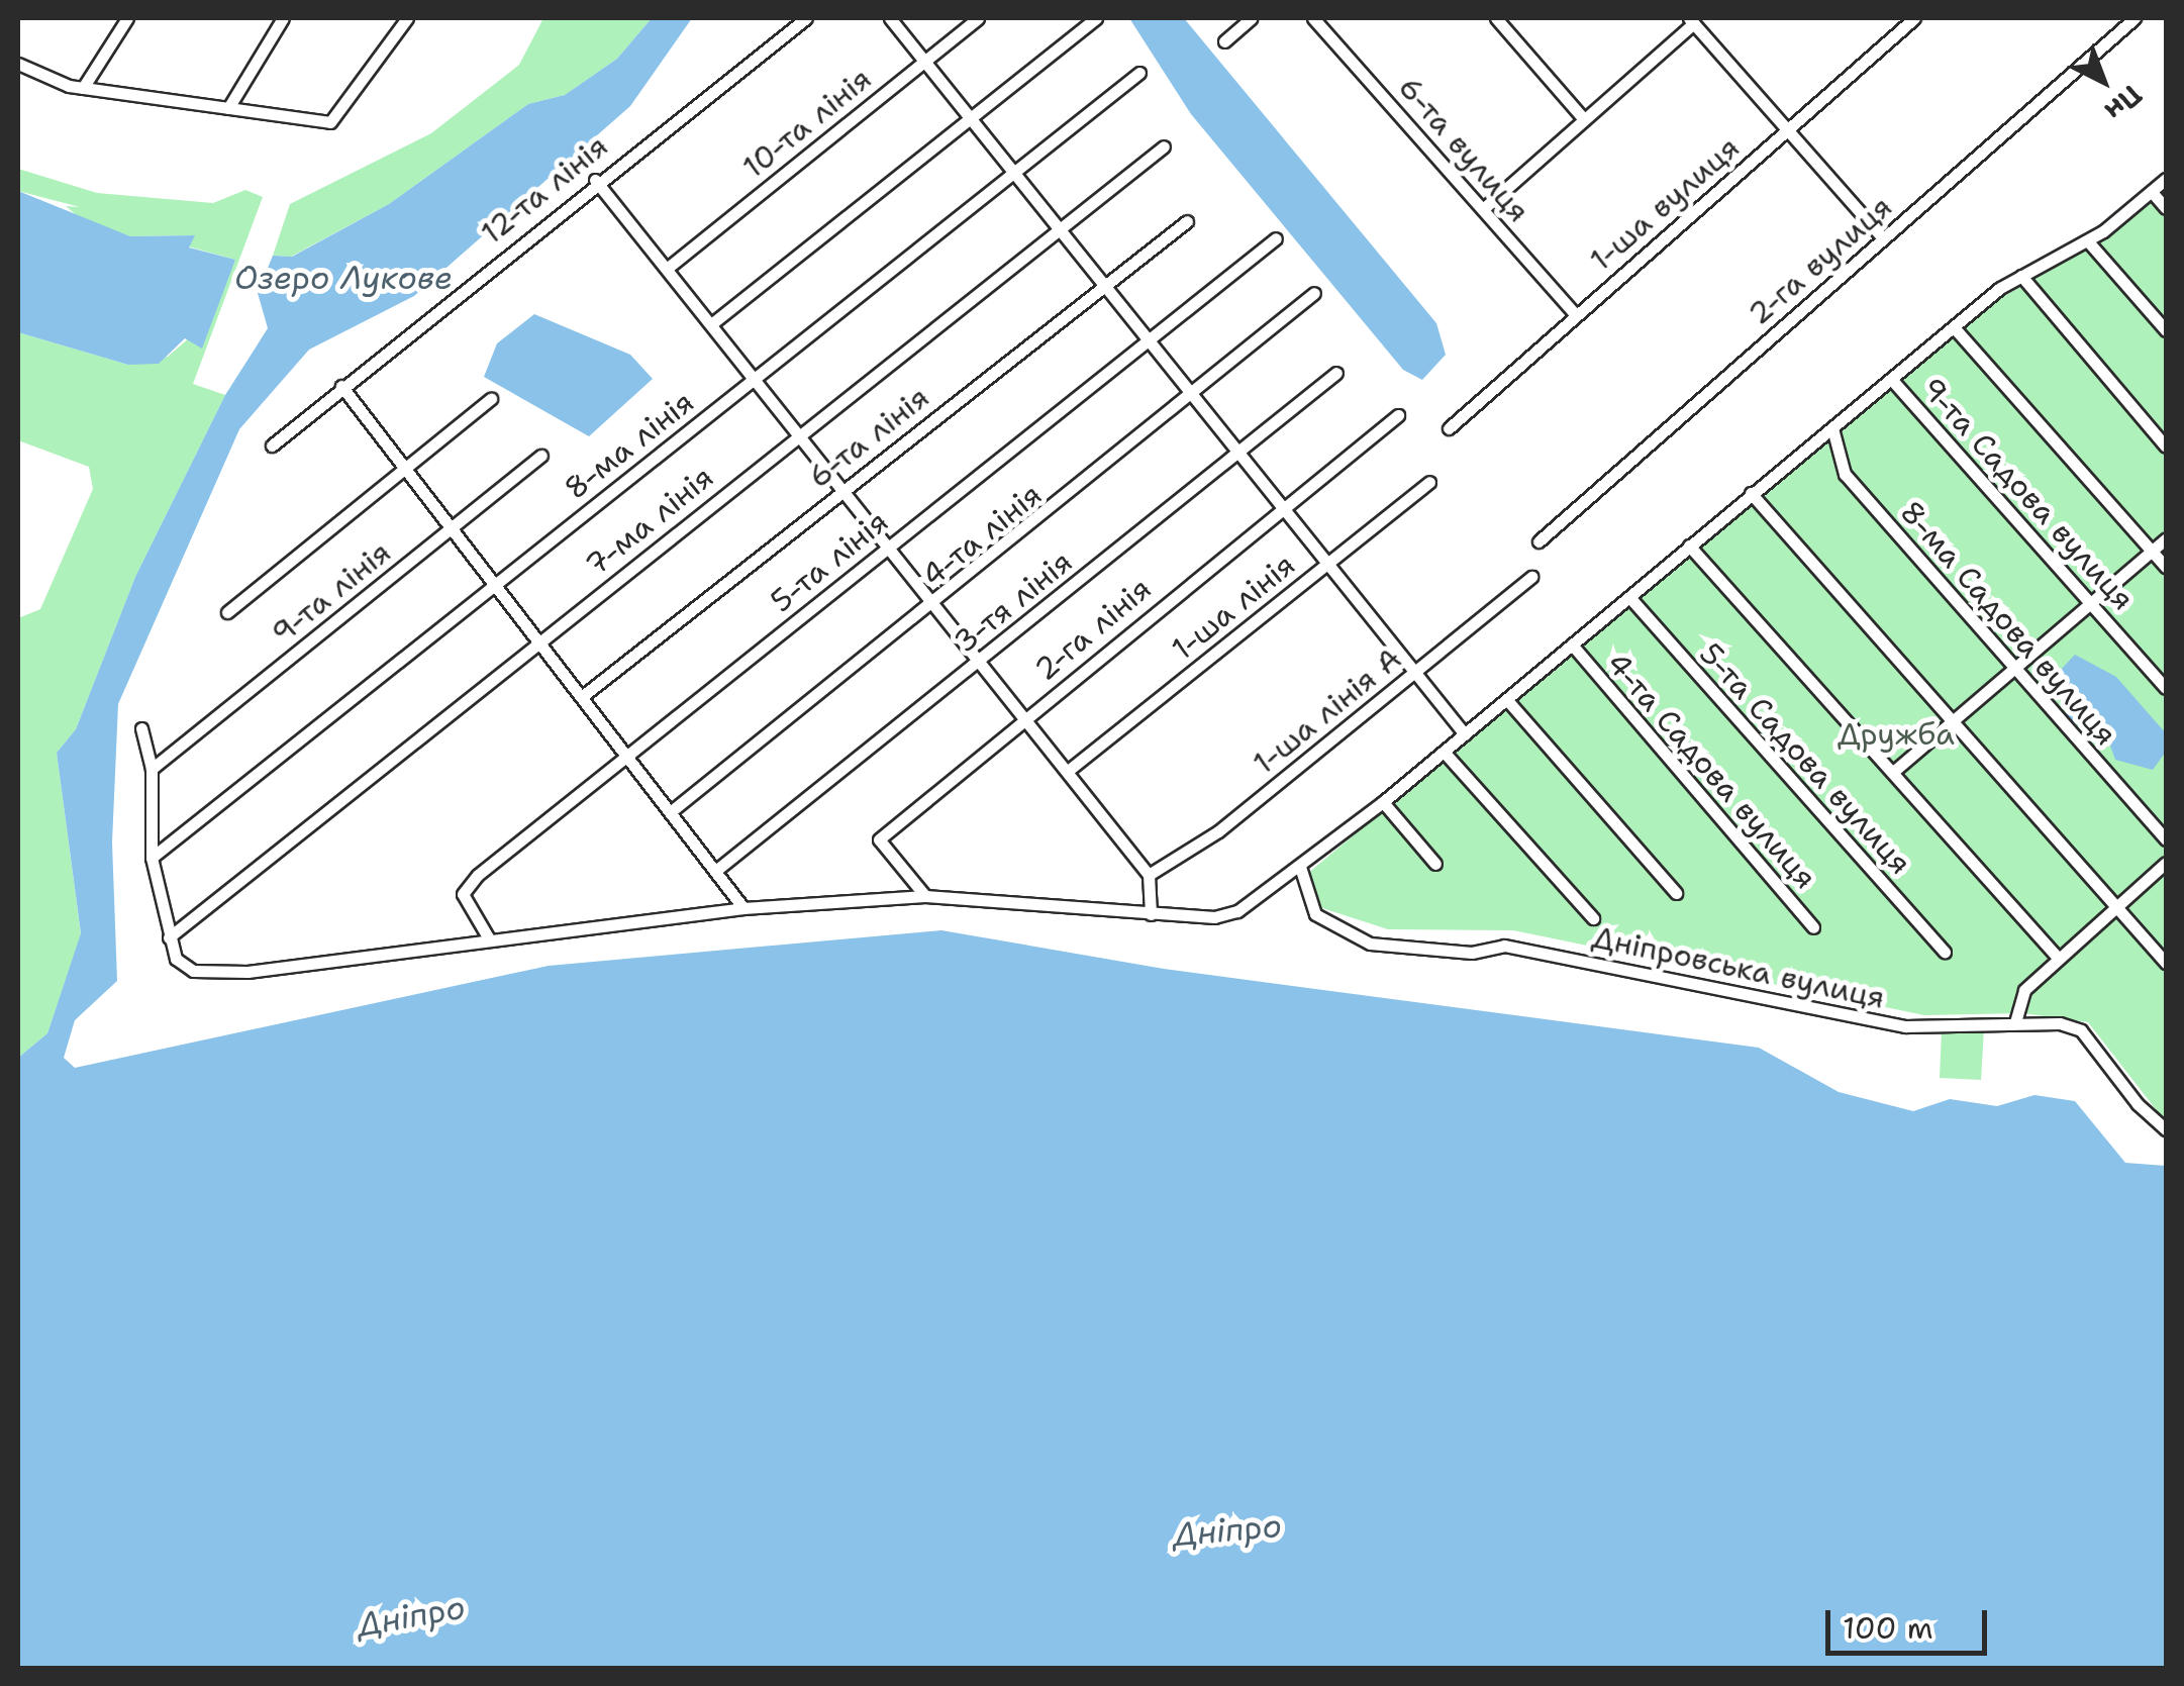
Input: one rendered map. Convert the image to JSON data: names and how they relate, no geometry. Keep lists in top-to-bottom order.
{
  "streets": {
    "street": [
      "10-та лінія",
      "6-та вулиця",
      "12-та лінія",
      "1-ша вулиця",
      "2-га вулиця",
      "6-та лінія",
      "8-ма лінія",
      "9-та Садова вулиця",
      "7-ма лінія",
      "4-та лінія",
      "5-та лінія",
      "9-та лінія",
      "3-тя лінія",
      "1-ша лінія",
      "8-ма Садова вулиця",
      "2-га лінія",
      "1-ша лінія А",
      "5-та Садова вулиця",
      "4-та Садова вулиця",
      "Дніпровська вулиця"
    ]
  },
  "crossings": [
    ["6-та вулиця", "1-ша вулиця"]
  ],
  "water": ["Озеро Лукове", "Дніпро"],
  "parks": ["Дружба"],
  "scale_bar": "100 m",
  "north": "bottom right"
}
